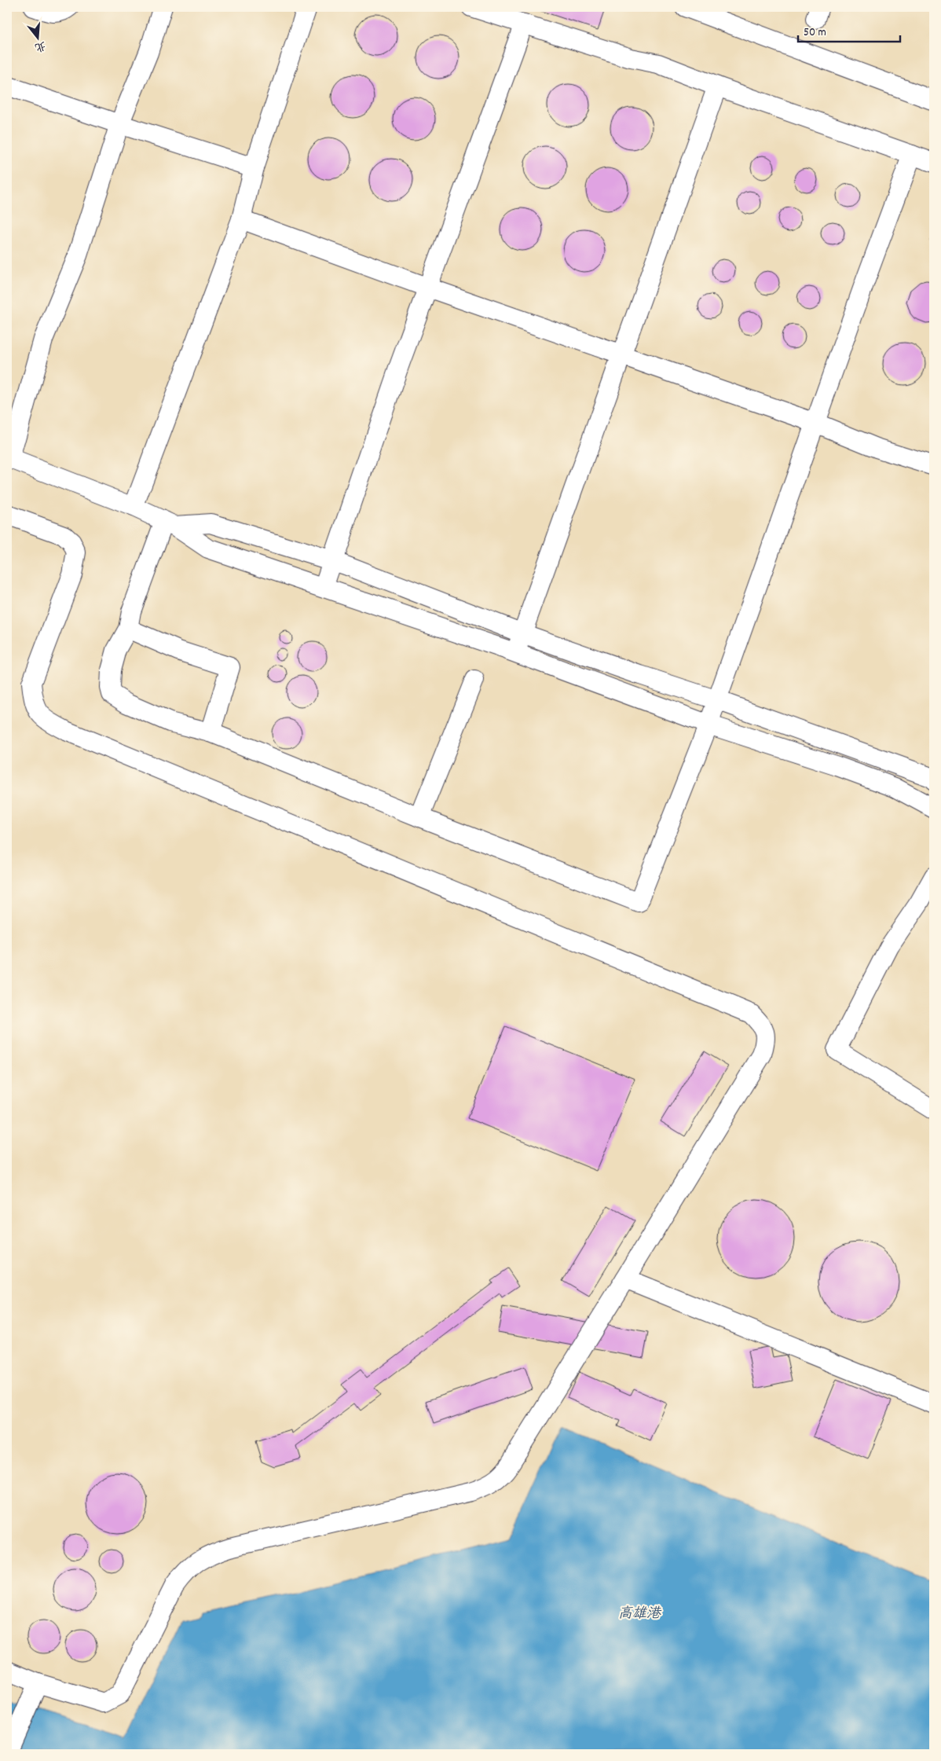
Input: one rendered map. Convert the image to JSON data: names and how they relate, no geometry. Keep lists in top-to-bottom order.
{
  "water": ["高雄港"],
  "scale_bar": "50 m",
  "north": "bottom"
}
